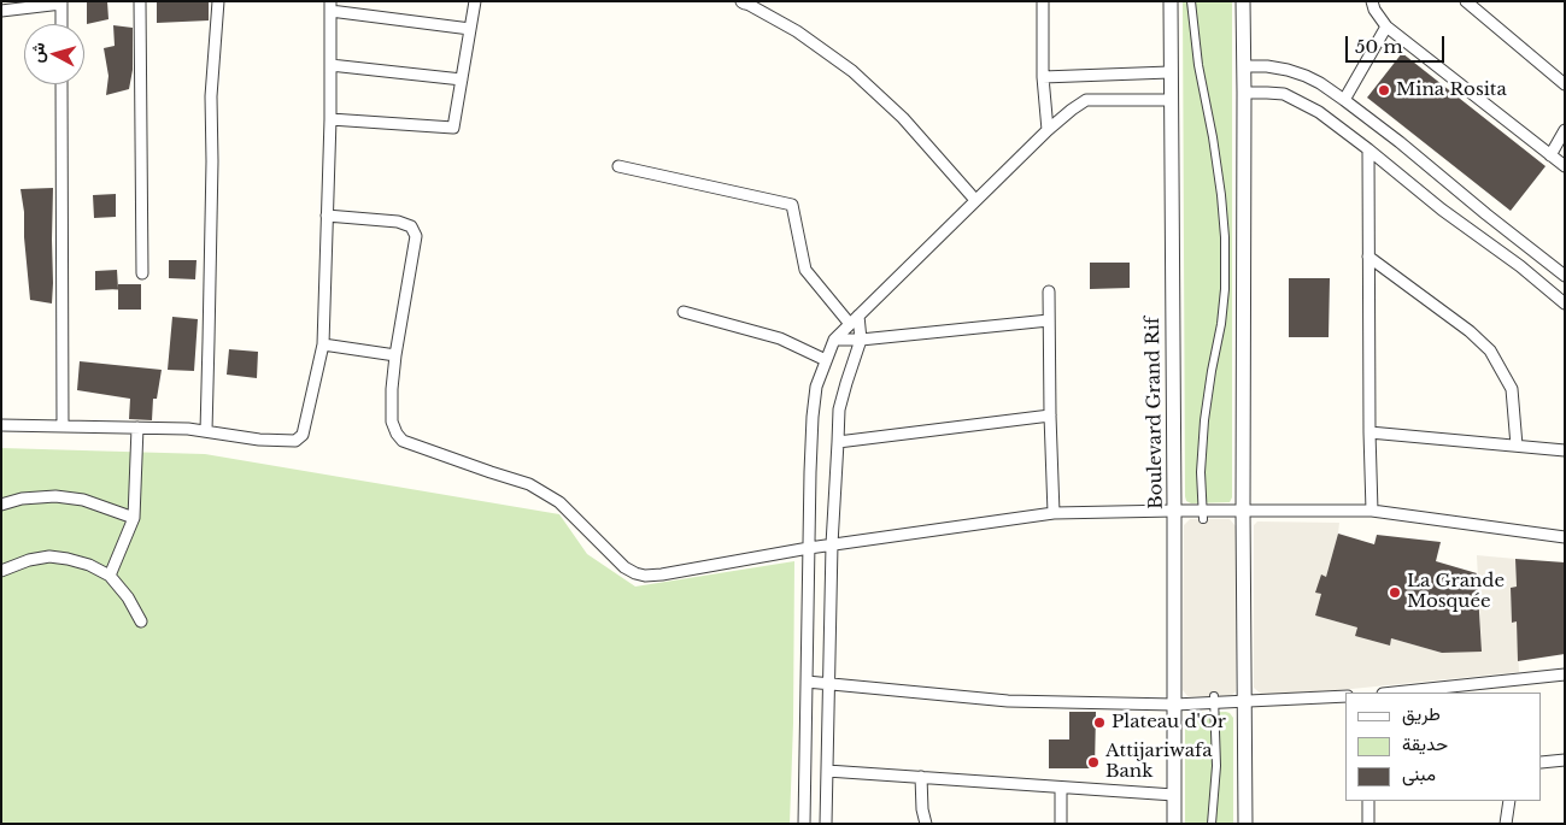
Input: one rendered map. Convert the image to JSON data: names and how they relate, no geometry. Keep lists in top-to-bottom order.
{
  "streets": {
    "street": ["Boulevard Grand Rif"]
  },
  "places": [
    "Mina Rosita",
    "La Grande Mosquée",
    "Plateau d'Or",
    "Attijariwafa Bank"
  ],
  "legend": ["طريق", "حديقة", "مبنى"],
  "scale_bar": "50 m",
  "north": "left"
}
